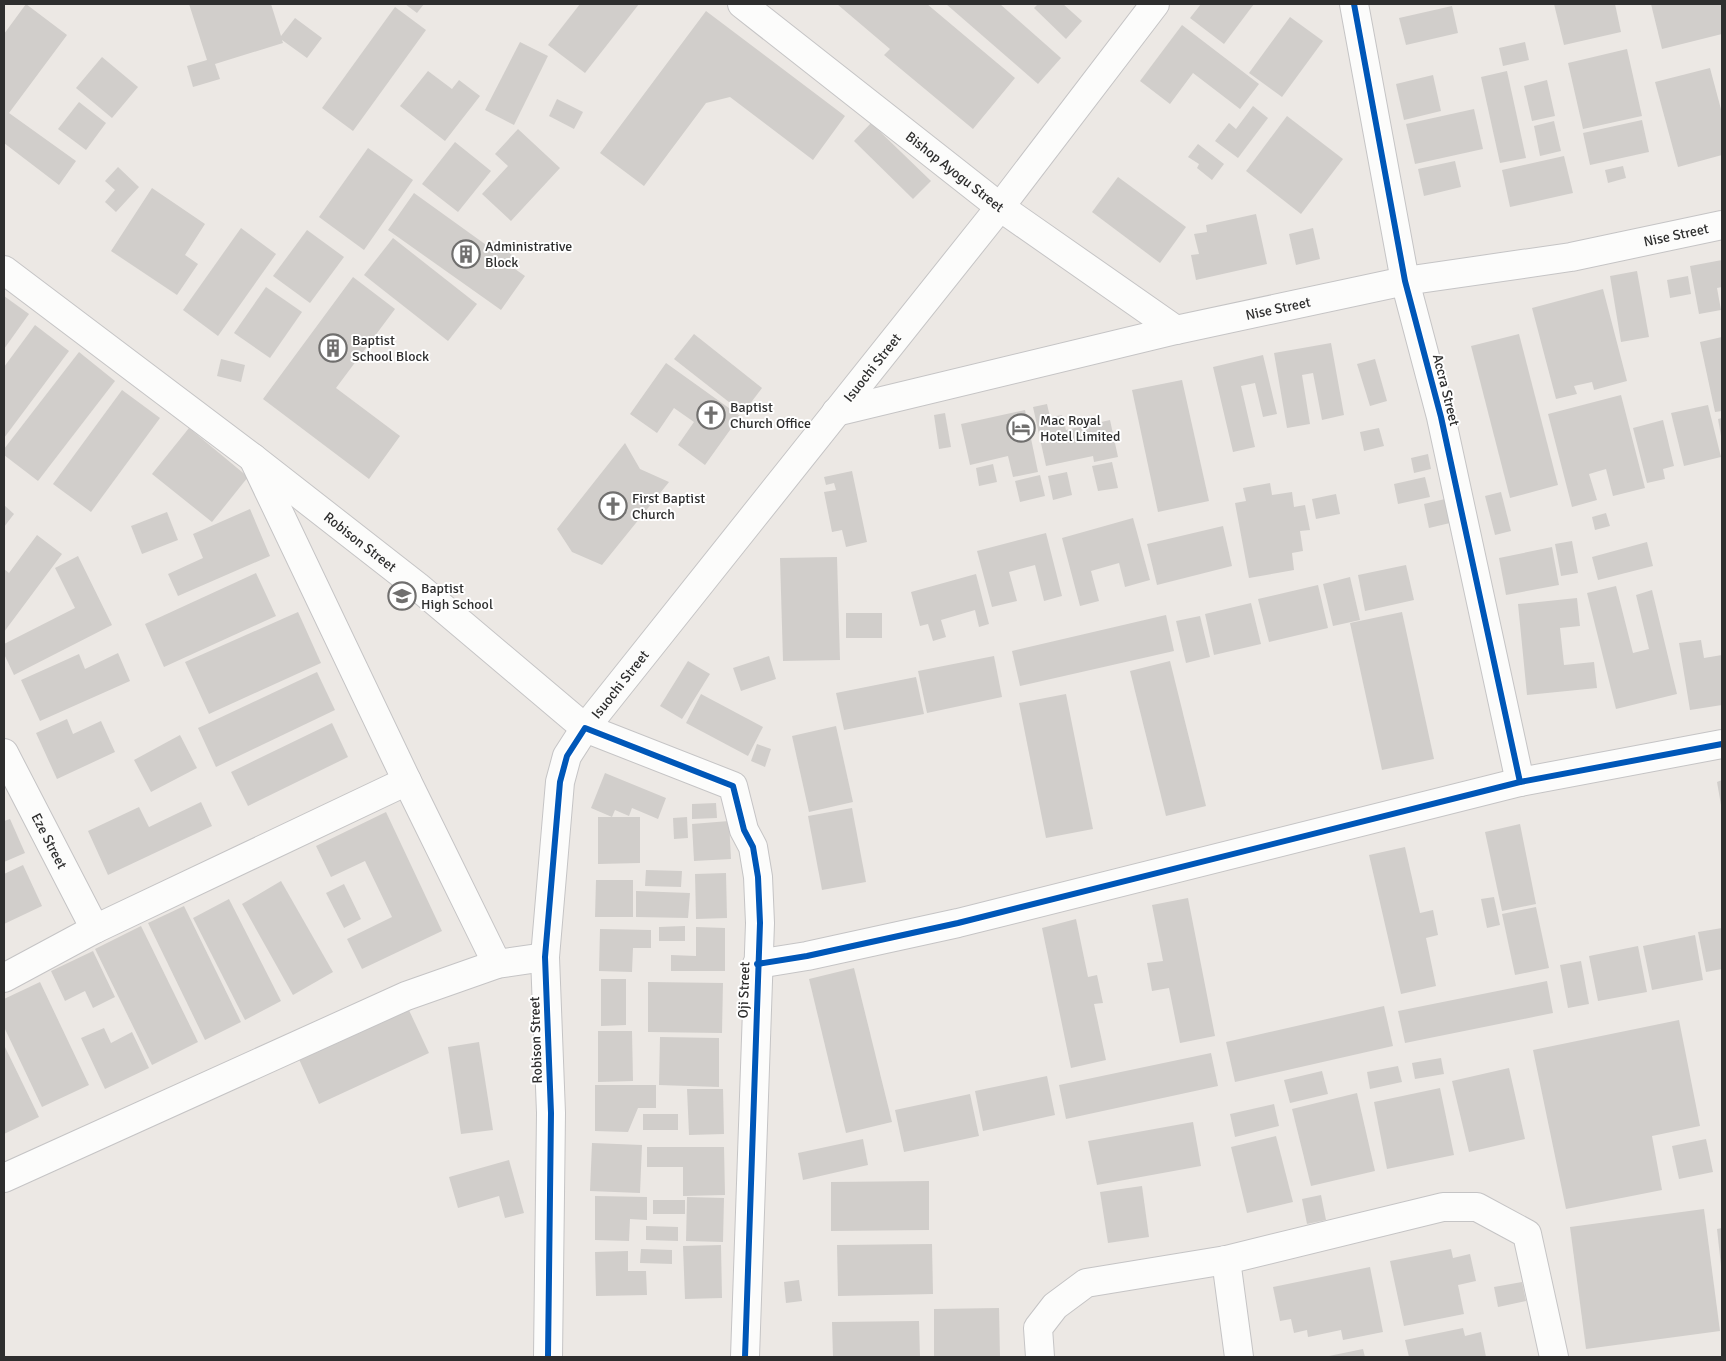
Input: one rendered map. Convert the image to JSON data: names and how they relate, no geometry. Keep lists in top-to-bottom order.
{
  "streets": {
    "street": [
      "Bishop Ayogu Street",
      "Nise Street",
      "Isuochi Street",
      "Accra Street",
      "Robison Street",
      "Eze Street",
      "Oji Street"
    ]
  },
  "crossings": [
    ["Bishop Ayogu Street", "Nise Street"],
    ["Bishop Ayogu Street", "Isuochi Street"],
    ["Nise Street", "Isuochi Street"],
    ["Nise Street", "Accra Street"],
    ["Isuochi Street", "Robison Street"],
    ["Isuochi Street", "Oji Street"],
    ["Robison Street", "Oji Street"]
  ],
  "places": {
    "building": ["Administrative Block", "Baptist School Block"],
    "church": ["Baptist Church Office", "First Baptist Church"],
    "hotel": ["Mac Royal Hotel Limited"],
    "school or university": ["Baptist High School"]
  }
}
